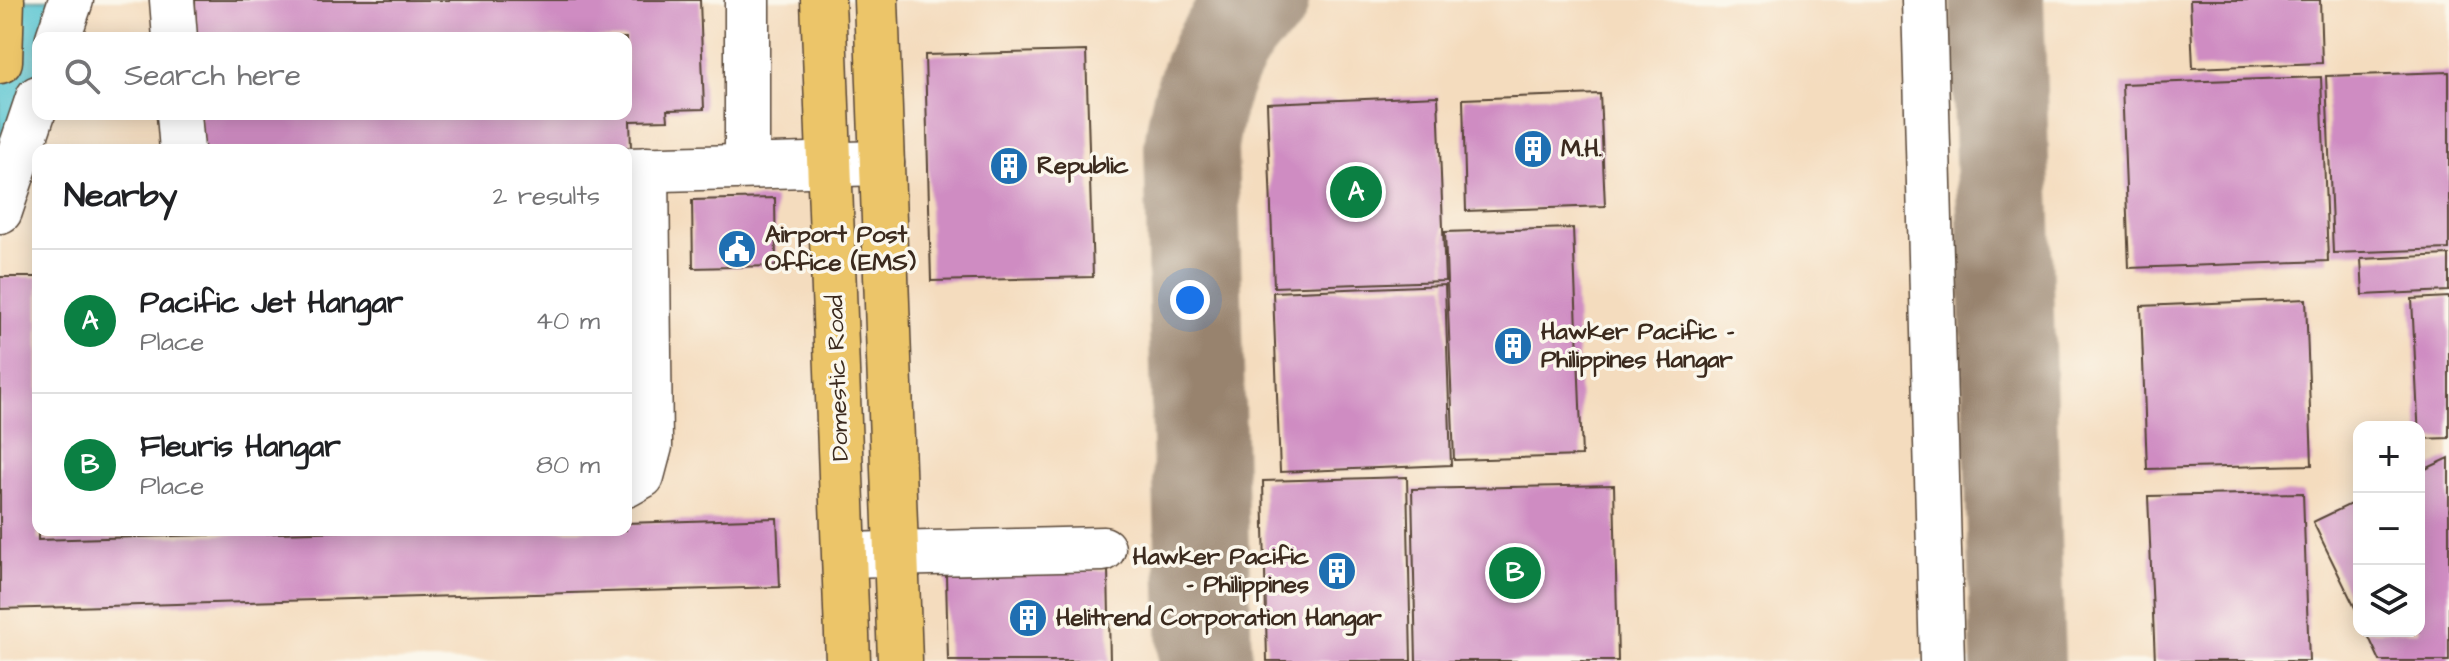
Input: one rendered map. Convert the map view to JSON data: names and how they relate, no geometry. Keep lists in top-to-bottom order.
{
  "streets": {
    "main road": ["Domestic Road"]
  },
  "places": {
    "building": [
      "M.H.",
      "Republic",
      "Hawker Pacific - Philippines Hangar",
      "Hawker Pacific - Philippines",
      "Helitrend Corporation Hangar"
    ],
    "public building": ["Airport Post Office (EMS)"]
  },
  "page": {
    "search": "Search here",
    "heading": ["Nearby", "2 results"],
    "pins": ["A", "B"],
    "list": [
      {
        "mark": "A",
        "name": "Pacific Jet Hangar",
        "note": "Place",
        "value": "40 m"
      },
      {
        "mark": "B",
        "name": "Fleuris Hangar",
        "note": "Place",
        "value": "80 m"
      }
    ],
    "map_buttons": ["+", "−"]
  }
}
